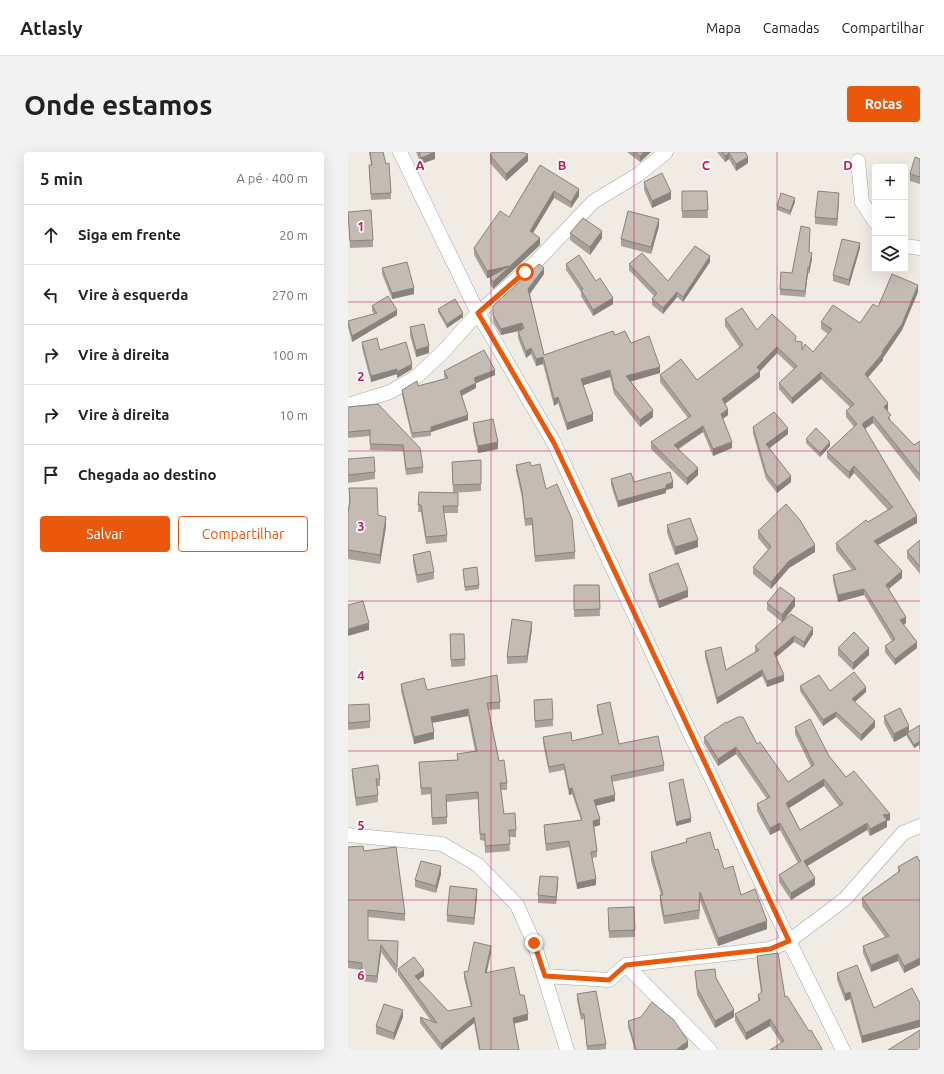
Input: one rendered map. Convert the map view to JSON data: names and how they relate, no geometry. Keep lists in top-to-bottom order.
{
  "page": {
    "header": "Atlasly",
    "nav": ["Mapa", "Camadas", "Compartilhar"],
    "buttons": [
      "Rotas",
      ["Salvar", "Compartilhar"]
    ],
    "title": "Onde estamos",
    "heading": ["5 min", "A pé · 400 m"],
    "map_buttons": ["+", "−"],
    "list": [
      ["Siga em frente", "20 m"],
      ["Vire à esquerda", "270 m"],
      ["Vire à direita", "100 m"],
      ["Vire à direita", "10 m"],
      "Chegada ao destino"
    ]
  },
  "grid": {
    "columns": [
      "A",
      "B",
      "C",
      "D"
    ],
    "rows": [
      "1",
      "2",
      "3",
      "4",
      "5",
      "6"
    ]
  }
}
